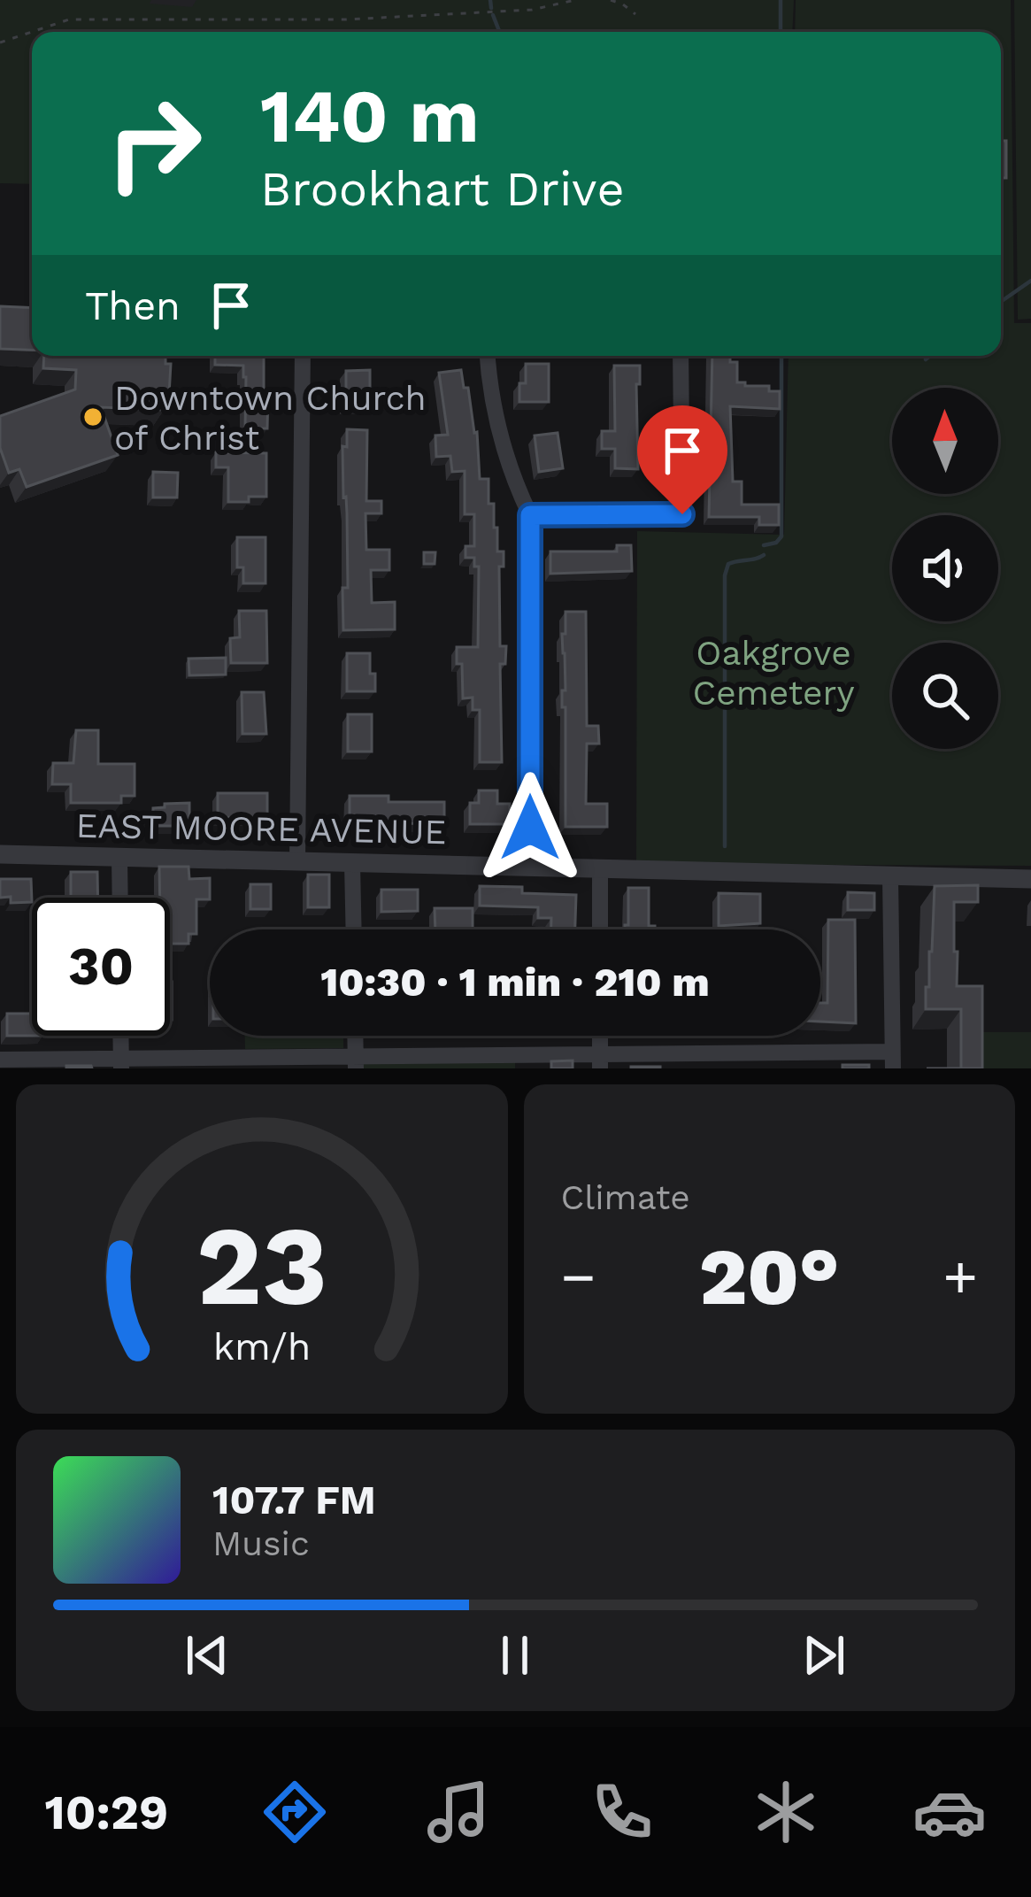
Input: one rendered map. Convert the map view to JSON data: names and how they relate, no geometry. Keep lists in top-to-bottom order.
{
  "streets": {
    "street": ["EAST MOORE AVENUE"]
  },
  "parks": ["Oakgrove Cemetery"],
  "places": ["Downtown Church of Christ"],
  "north": "top",
  "page": {
    "turn": ["140 m", "Brookhart Drive"],
    "then": "Then",
    "limit": "30",
    "trip": "10:30 · 1 min · 210 m",
    "tile": "Climate",
    "heat": ["−", "20°", "+"],
    "song": ["107.7 FM", "Music"],
    "tabs": "10:29",
    "gauge": ["23", "km/h"]
  }
}
